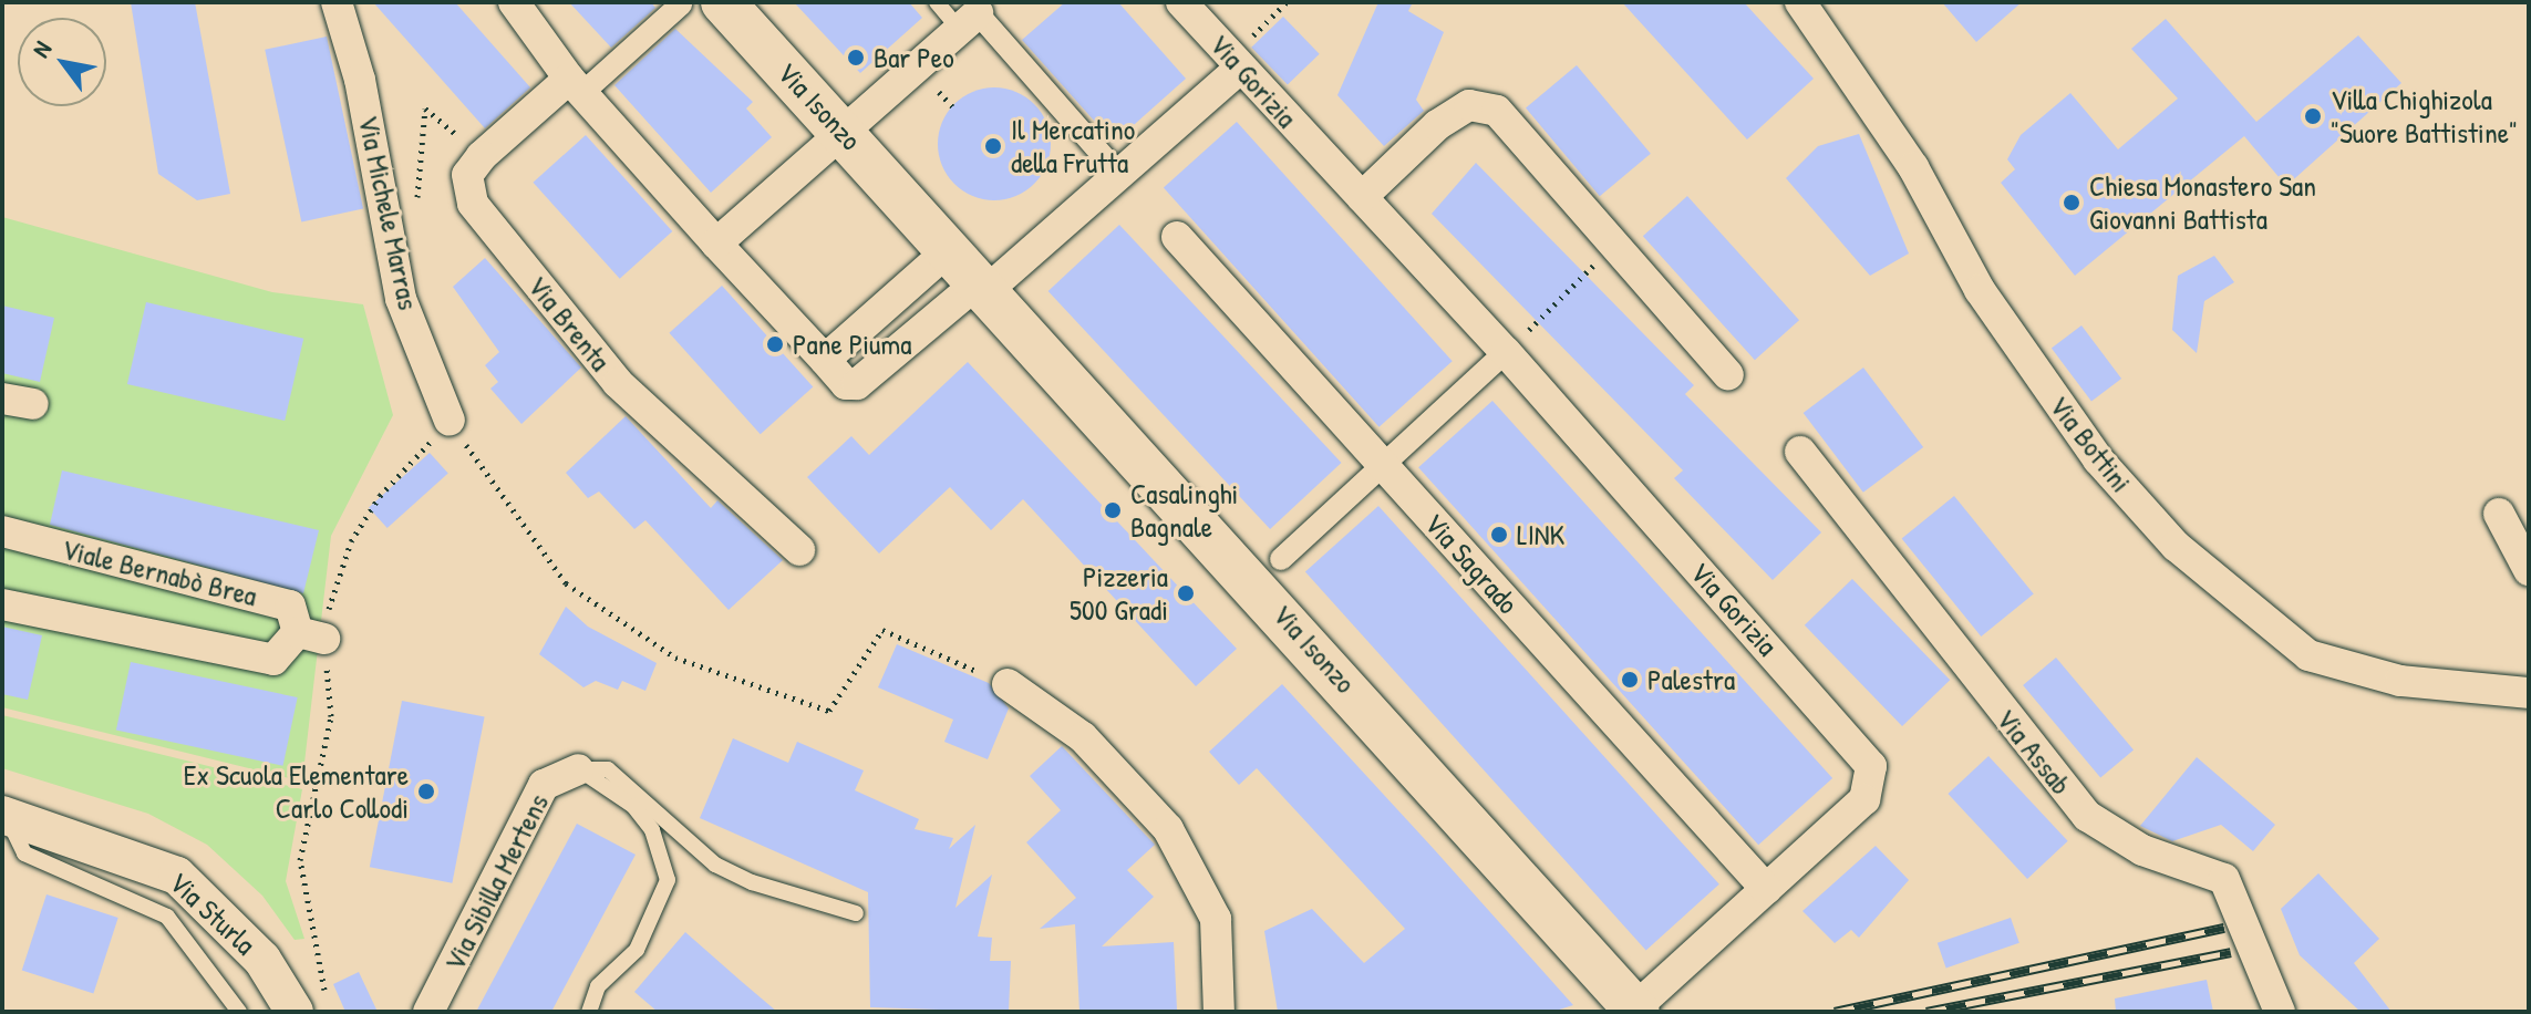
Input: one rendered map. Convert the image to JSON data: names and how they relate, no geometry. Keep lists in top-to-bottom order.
{
  "streets": {
    "main road": ["Via Isonzo"],
    "street": [
      "Via Gorizia",
      "Via Michele Marras",
      "Via Brenta",
      "Via Bottini",
      "Via Sagrado",
      "Viale Bernabò Brea",
      "Via Assab",
      "Via Sibilla Mertens",
      "Via Sturla"
    ]
  },
  "crossings": [
    ["Via Gorizia", "Via Isonzo"],
    ["Via Gorizia", "Via Sagrado"]
  ],
  "places": [
    "Bar Peo",
    "Villa Chighizola \"Suore Battistine\"",
    "Il Mercatino della Frutta",
    "Chiesa Monastero San Giovanni Battista",
    "Pane Piuma",
    "Casalinghi Bagnale",
    "LINK",
    "Pizzeria 500 Gradi",
    "Palestra",
    "Ex Scuola Elementare Carlo Collodi"
  ],
  "north": "top left"
}
